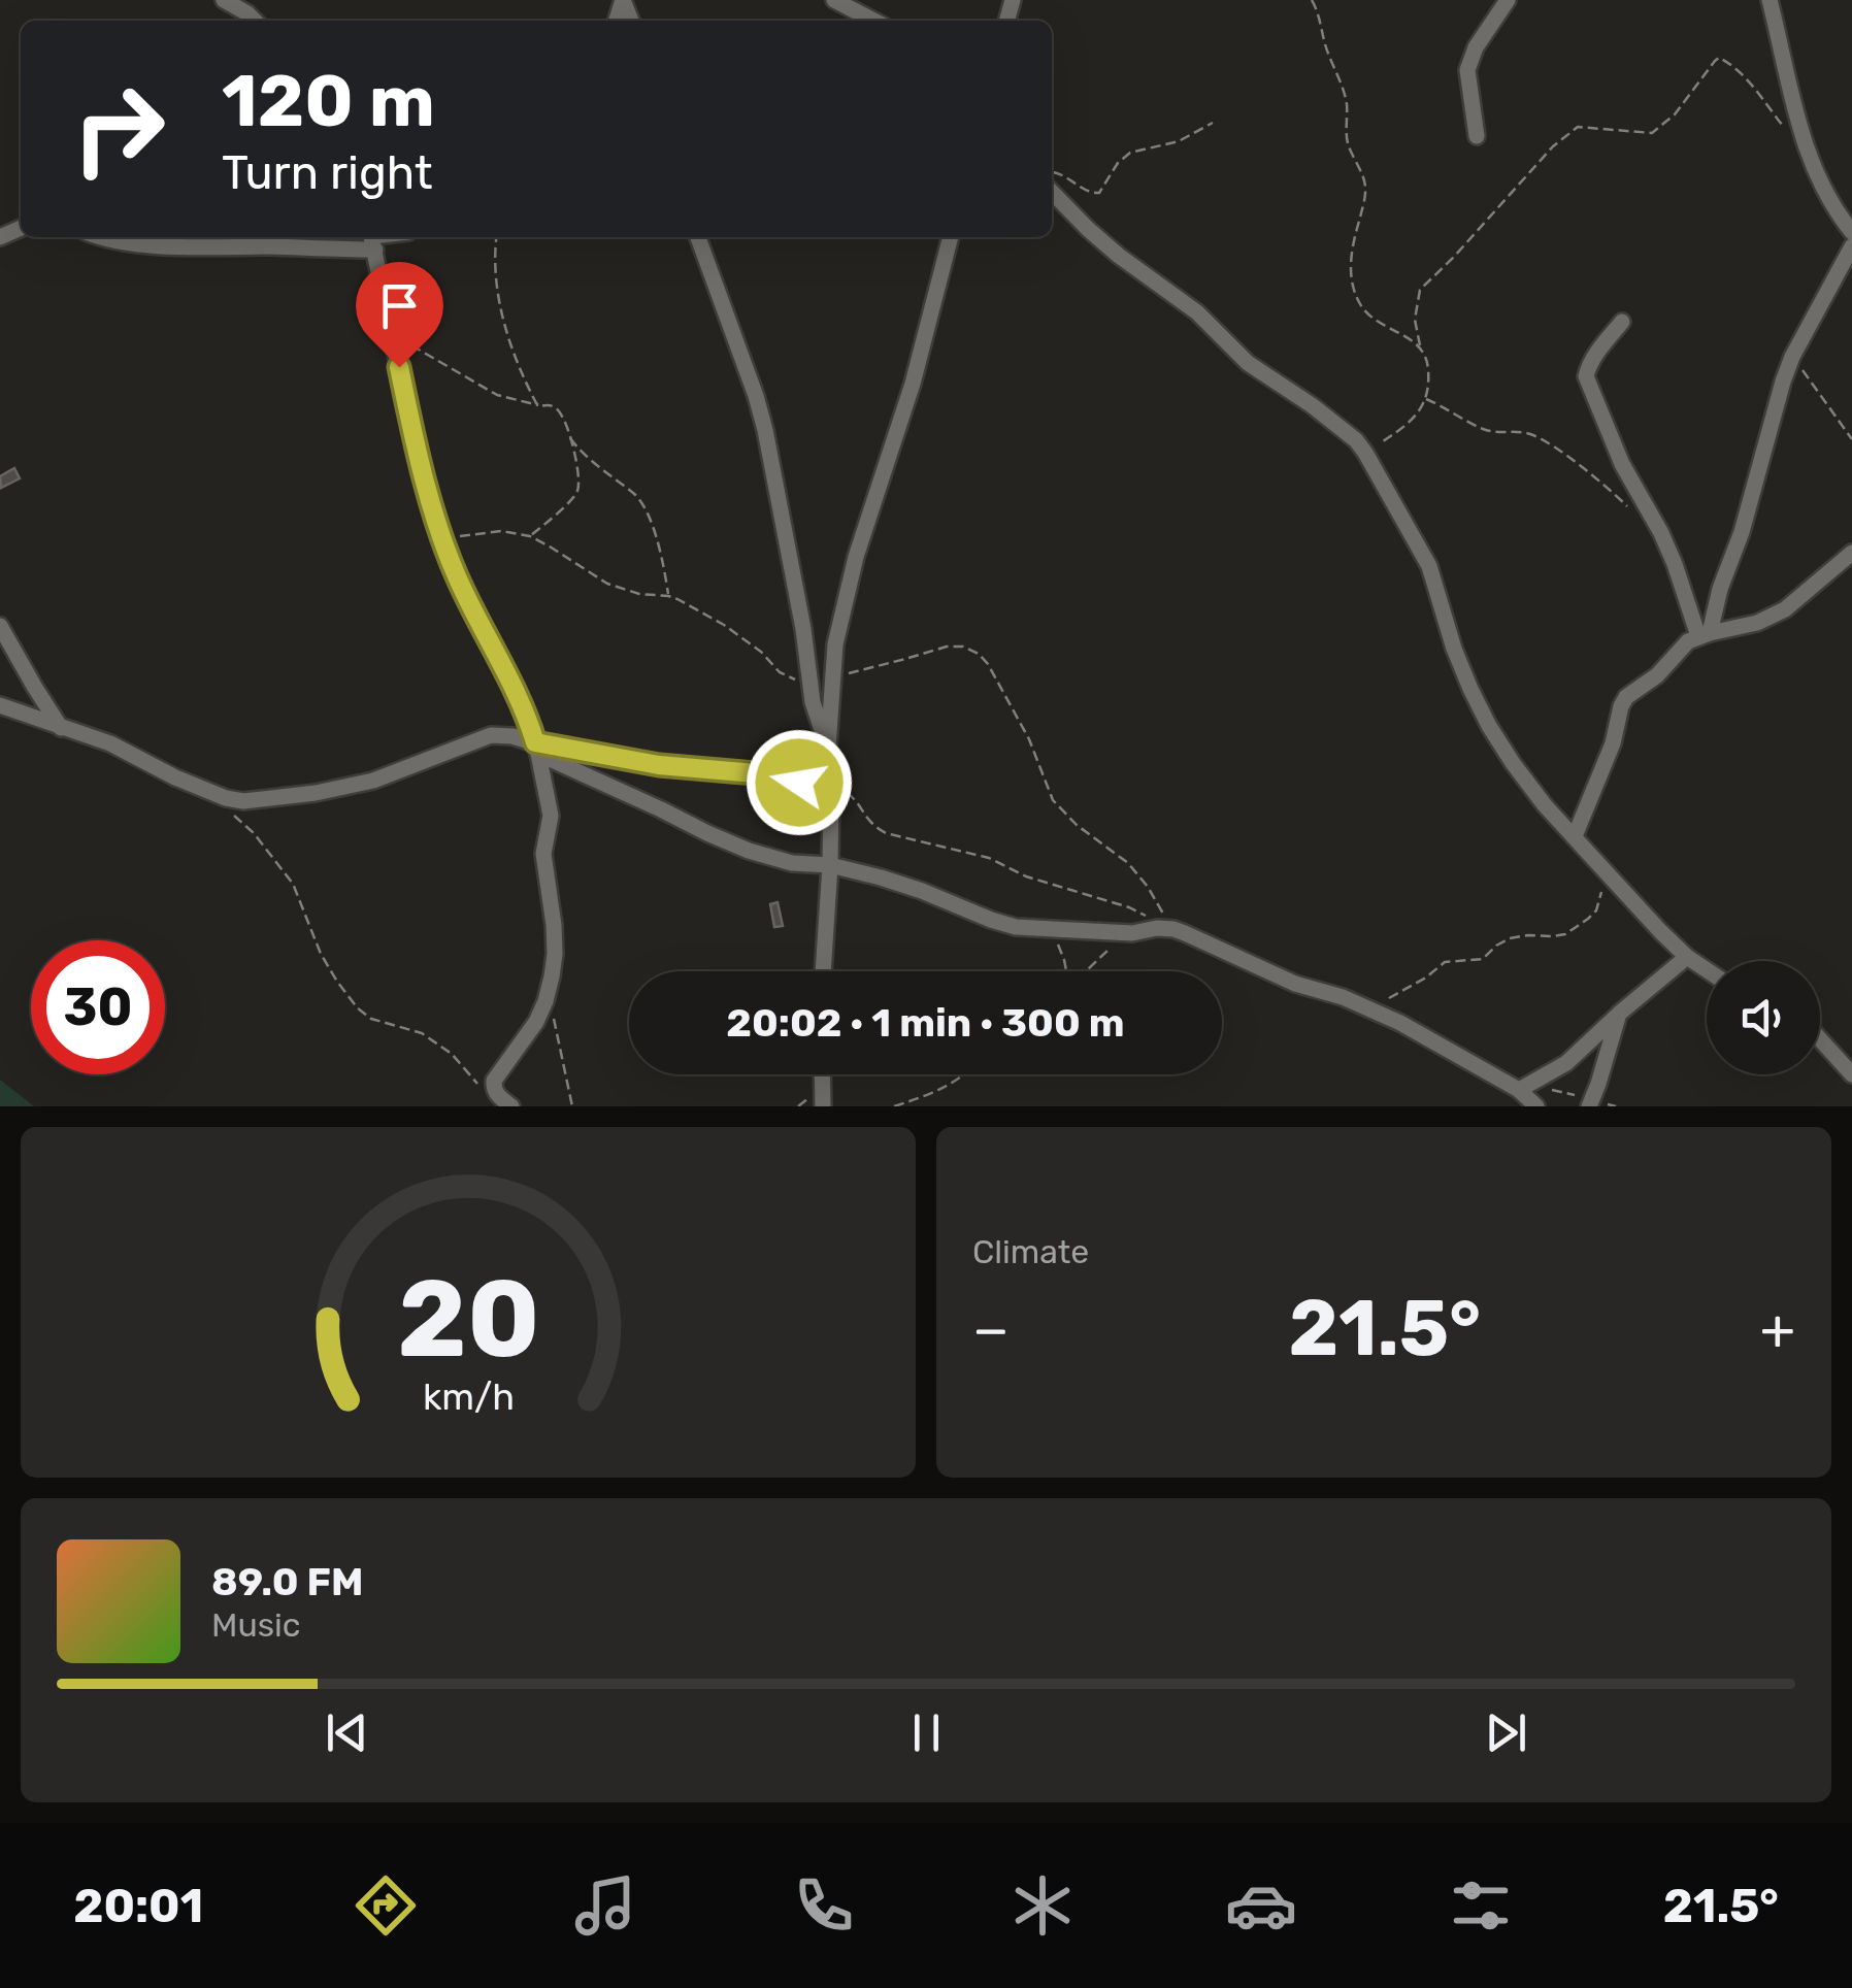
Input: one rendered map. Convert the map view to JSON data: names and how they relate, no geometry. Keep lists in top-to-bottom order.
{
  "page": {
    "turn": ["120 m", "Turn right"],
    "limit": "30",
    "trip": "20:02 · 1 min · 300 m",
    "tile": "Climate",
    "heat": ["−", "21.5°", "+"],
    "song": ["89.0 FM", "Music"],
    "tabs": ["20:01", "21.5°"],
    "gauge": ["20", "km/h"]
  }
}
